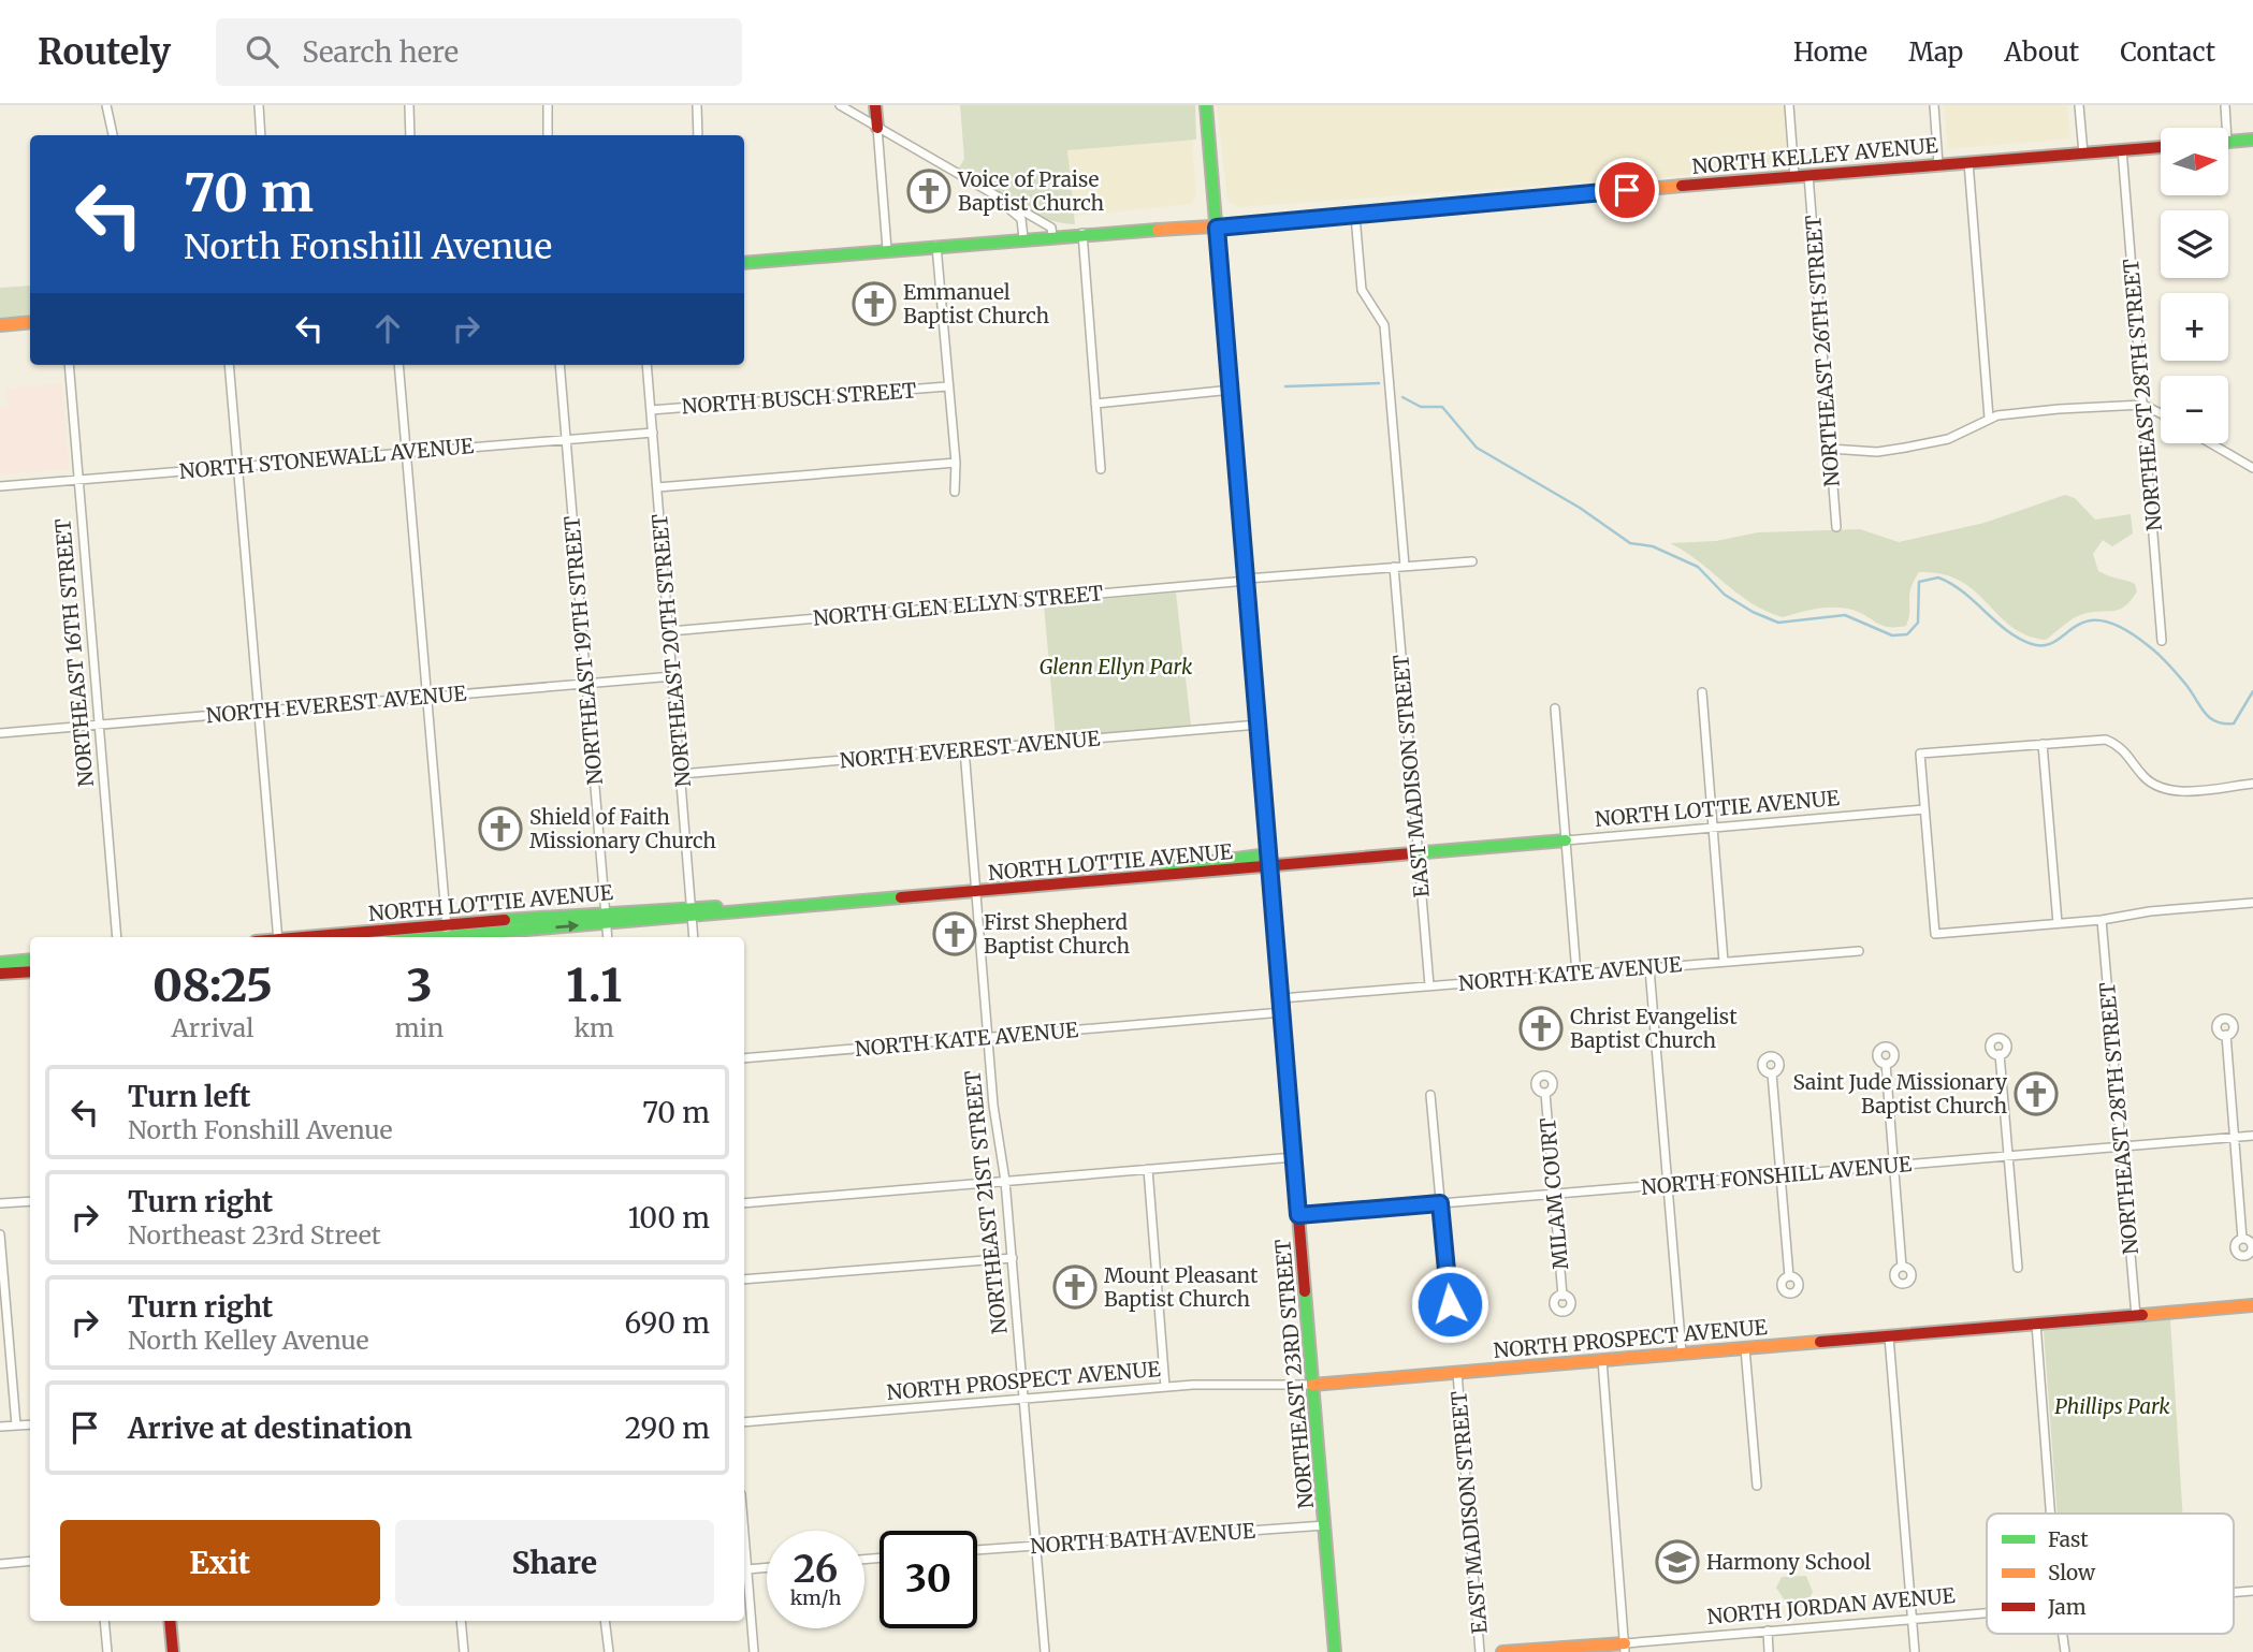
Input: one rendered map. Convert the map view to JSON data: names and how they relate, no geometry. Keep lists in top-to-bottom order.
{
  "streets": {
    "main road": [
      "NORTH KELLEY AVENUE",
      "NORTH LOTTIE AVENUE",
      "NORTH PROSPECT AVENUE",
      "NORTHEAST 23RD STREET",
      "NORTH JORDAN AVENUE"
    ],
    "street": [
      "NORTHEAST 26TH STREET",
      "NORTHEAST 28TH STREET",
      "NORTH BUSCH STREET",
      "NORTH STONEWALL AVENUE",
      "NORTH GLEN ELLYN STREET",
      "NORTHEAST 19TH STREET",
      "NORTHEAST 20TH STREET",
      "NORTHEAST 16TH STREET",
      "NORTH EVEREST AVENUE",
      "EAST MADISON STREET",
      "NORTH KATE AVENUE",
      "NORTH FONSHILL AVENUE",
      "MILAM COURT",
      "NORTHEAST 21ST STREET",
      "NORTH BATH AVENUE"
    ]
  },
  "crossings": [
    ["NORTH KELLEY AVENUE", "NORTHEAST 26TH STREET"],
    ["NORTH KELLEY AVENUE", "NORTHEAST 28TH STREET"],
    ["NORTH KELLEY AVENUE", "NORTHEAST 23RD STREET"],
    ["NORTHEAST 28TH STREET", "NORTH FONSHILL AVENUE"],
    ["NORTHEAST 28TH STREET", "NORTH PROSPECT AVENUE"],
    ["NORTH BUSCH STREET", "NORTHEAST 20TH STREET"],
    ["NORTH STONEWALL AVENUE", "NORTHEAST 19TH STREET"],
    ["NORTH STONEWALL AVENUE", "NORTHEAST 20TH STREET"],
    ["NORTH STONEWALL AVENUE", "NORTHEAST 16TH STREET"],
    ["NORTH GLEN ELLYN STREET", "NORTHEAST 20TH STREET"],
    ["NORTH GLEN ELLYN STREET", "EAST MADISON STREET"],
    ["NORTH GLEN ELLYN STREET", "NORTHEAST 23RD STREET"],
    ["NORTHEAST 19TH STREET", "NORTH EVEREST AVENUE"],
    ["NORTHEAST 19TH STREET", "NORTH LOTTIE AVENUE"],
    ["NORTHEAST 20TH STREET", "NORTH EVEREST AVENUE"],
    ["NORTHEAST 20TH STREET", "NORTH LOTTIE AVENUE"],
    ["NORTHEAST 16TH STREET", "NORTH EVEREST AVENUE"],
    ["NORTH EVEREST AVENUE", "NORTHEAST 21ST STREET"],
    ["NORTH EVEREST AVENUE", "NORTHEAST 23RD STREET"],
    ["EAST MADISON STREET", "NORTH LOTTIE AVENUE"],
    ["EAST MADISON STREET", "NORTH KATE AVENUE"],
    ["EAST MADISON STREET", "NORTH PROSPECT AVENUE"],
    ["NORTH LOTTIE AVENUE", "NORTHEAST 21ST STREET"],
    ["NORTH LOTTIE AVENUE", "NORTHEAST 23RD STREET"],
    ["NORTH KATE AVENUE", "NORTHEAST 21ST STREET"],
    ["NORTH KATE AVENUE", "NORTHEAST 23RD STREET"],
    ["NORTH FONSHILL AVENUE", "MILAM COURT"],
    ["NORTH FONSHILL AVENUE", "NORTHEAST 23RD STREET"],
    ["NORTHEAST 21ST STREET", "NORTH PROSPECT AVENUE"],
    ["NORTHEAST 21ST STREET", "NORTH BATH AVENUE"],
    ["NORTH PROSPECT AVENUE", "NORTHEAST 23RD STREET"],
    ["NORTHEAST 23RD STREET", "NORTH BATH AVENUE"]
  ],
  "parks": ["Glenn Ellyn Park", "Phillips Park"],
  "places": {
    "church": [
      "Voice of Praise Baptist Church",
      "Emmanuel Baptist Church",
      "Shield of Faith Missionary Church",
      "First Shepherd Baptist Church",
      "Christ Evangelist Baptist Church",
      "Saint Jude Missionary Baptist Church",
      "Mount Pleasant Baptist Church"
    ],
    "school or university": ["Harmony School"]
  },
  "legend": ["Fast", "Slow", "Jam"],
  "north": "right",
  "page": {
    "header": "Routely",
    "search": "Search here",
    "nav": [
      "Home",
      "Map",
      "About",
      "Contact"
    ],
    "map_buttons": ["+", "−"],
    "turn": ["70 m", "North Fonshill Avenue"],
    "eta": [
      "08:25",
      "Arrival",
      "3",
      "min",
      "1.1",
      "km"
    ],
    "list": [
      {
        "name": "Turn left",
        "note": "North Fonshill Avenue",
        "value": "70 m"
      },
      {
        "name": "Turn right",
        "note": "Northeast 23rd Street",
        "value": "100 m"
      },
      {
        "name": "Turn right",
        "note": "North Kelley Avenue",
        "value": "690 m"
      },
      {
        "name": "Arrive at destination",
        "value": "290 m"
      }
    ],
    "buttons": ["Exit", "Share"],
    "speed": "26 km/h",
    "limit": "30"
  }
}
